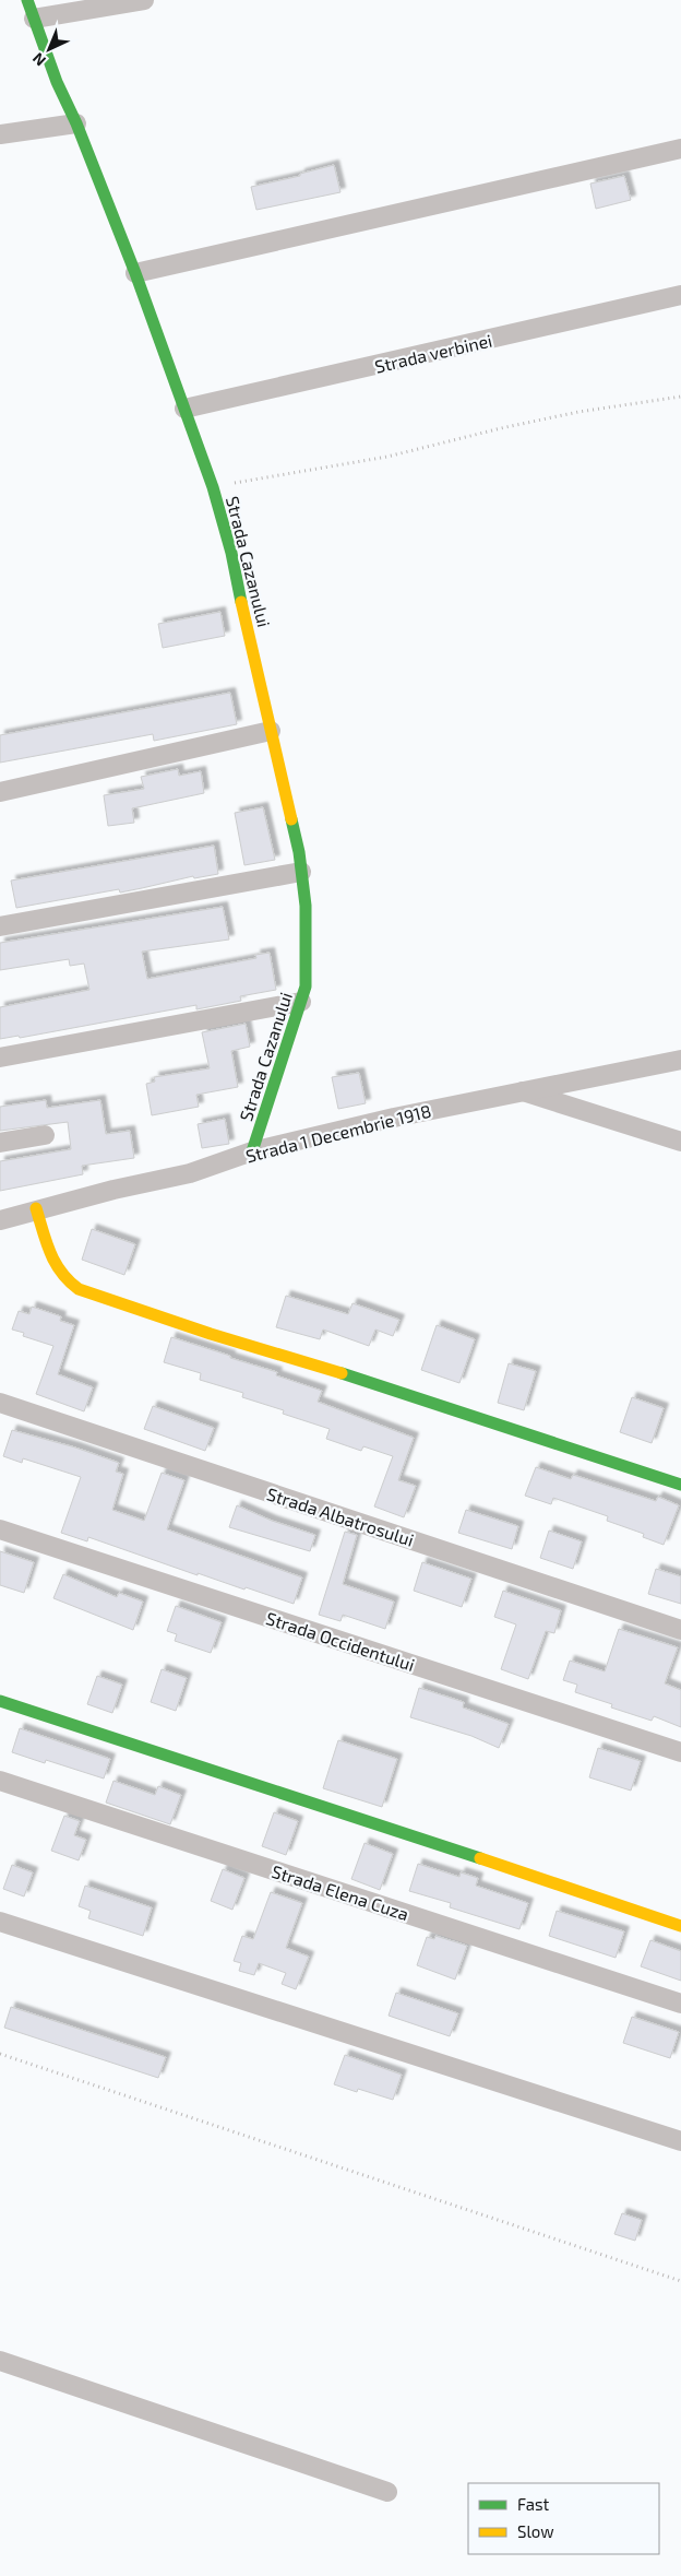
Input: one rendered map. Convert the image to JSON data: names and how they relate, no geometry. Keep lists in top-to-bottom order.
{
  "streets": {
    "street": [
      "Strada verbinei",
      "Strada Cazanului",
      "Strada 1 Decembrie 1918",
      "Strada Albatrosului",
      "Strada Occidentului",
      "Strada Elena Cuza"
    ]
  },
  "crossings": [
    ["Strada verbinei", "Strada Cazanului"],
    ["Strada Cazanului", "Strada 1 Decembrie 1918"]
  ],
  "legend": ["Fast", "Slow"],
  "north": "bottom left"
}
